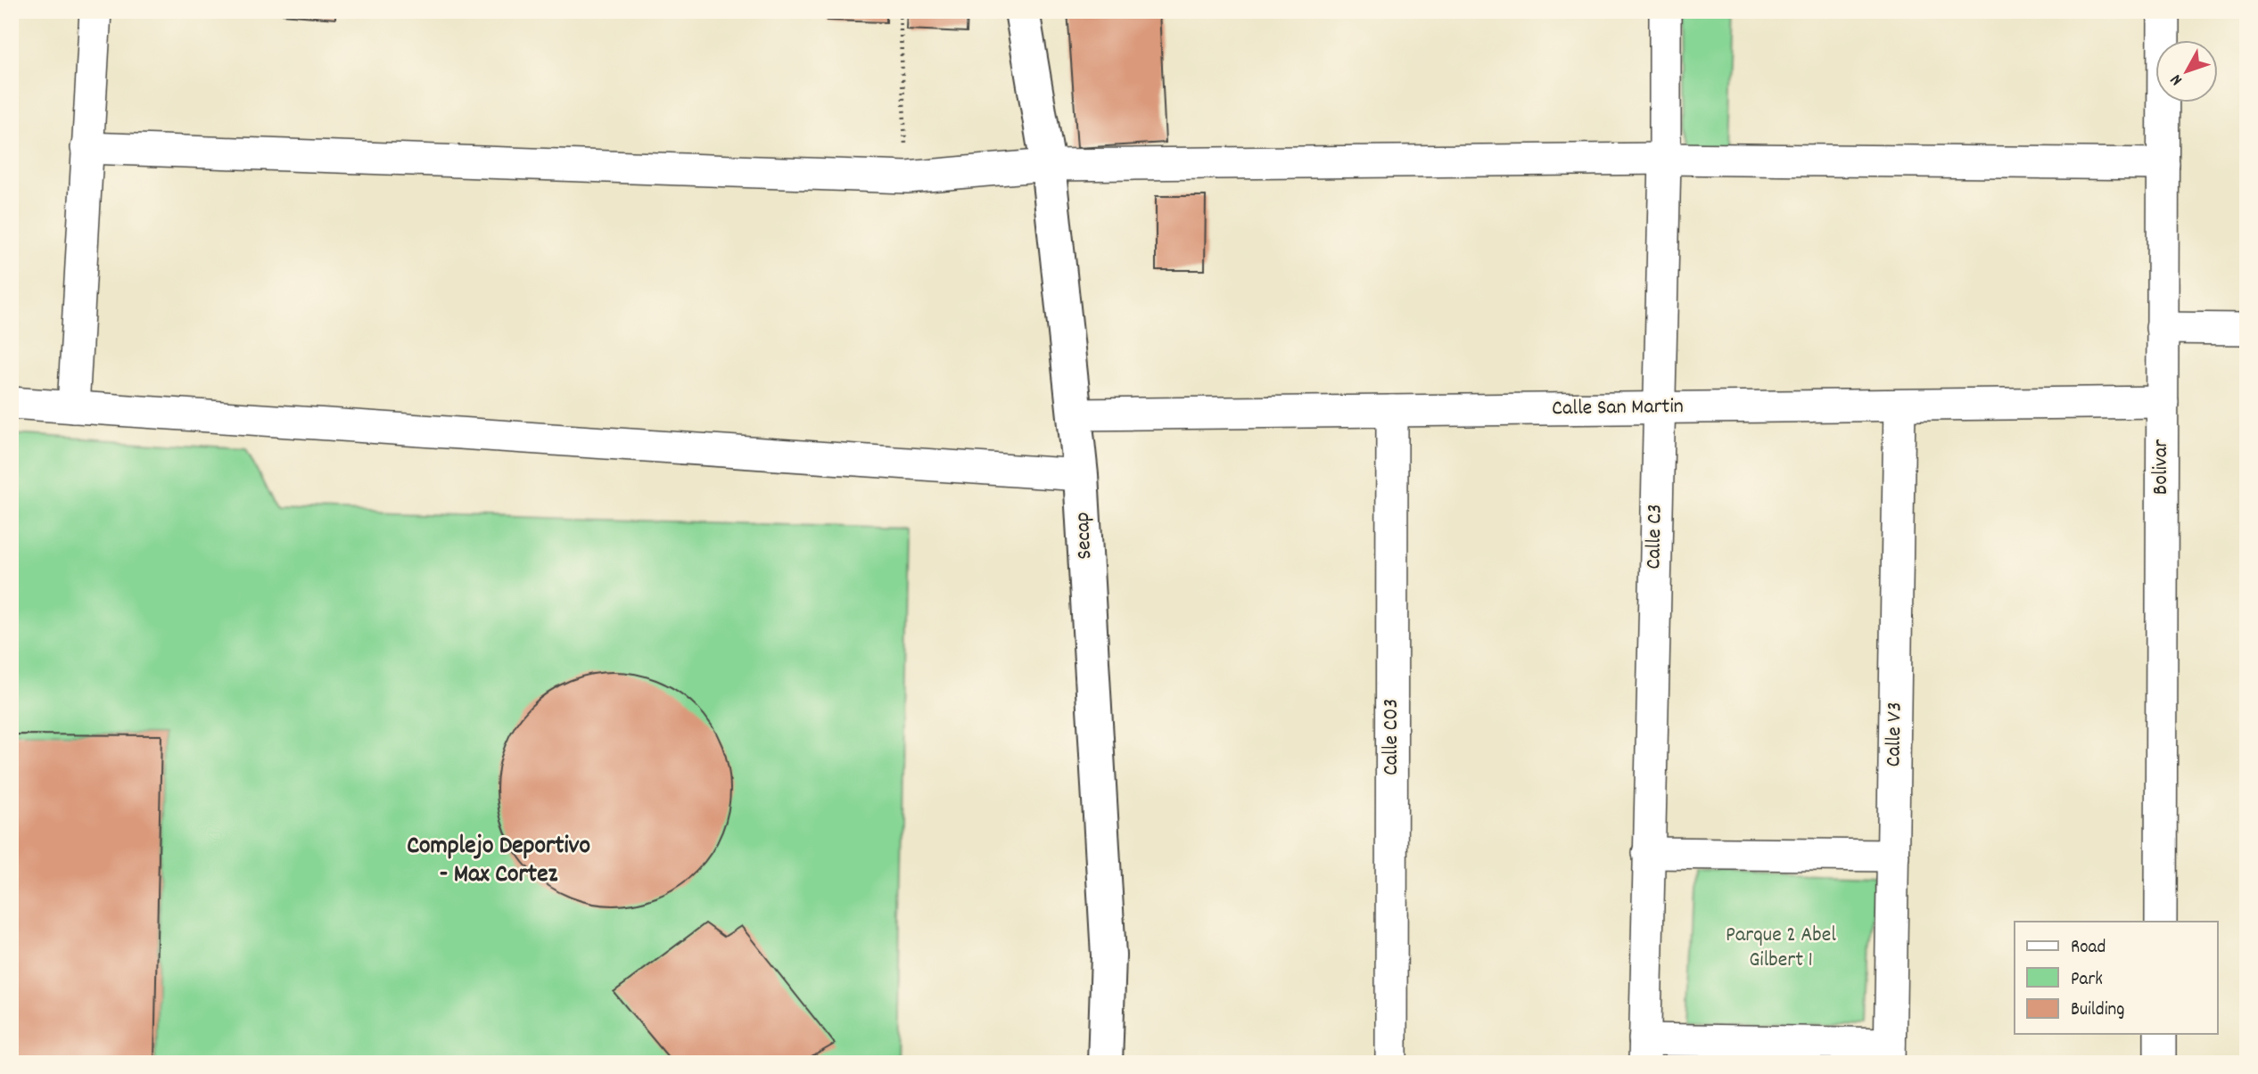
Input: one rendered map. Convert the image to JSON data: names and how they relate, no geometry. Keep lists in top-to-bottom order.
{
  "streets": {
    "street": [
      "Calle San Martin",
      "Bolivar",
      "Secap",
      "Calle C3",
      "Calle V3",
      "Calle C03"
    ]
  },
  "crossings": [
    ["Calle San Martin", "Bolivar"],
    ["Calle San Martin", "Secap"],
    ["Calle San Martin", "Calle C3"],
    ["Calle San Martin", "Calle V3"],
    ["Calle San Martin", "Calle C03"]
  ],
  "districts": ["Complejo Deportivo - Max Cortez"],
  "parks": ["Parque 2 Abel Gilbert 1"],
  "legend": ["Road", "Park", "Building"],
  "north": "bottom left"
}
